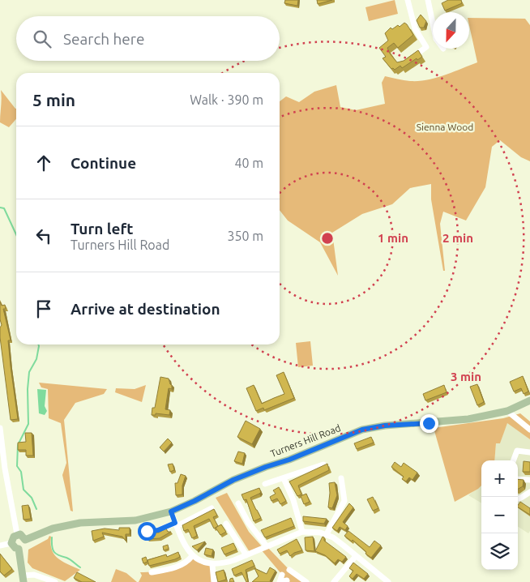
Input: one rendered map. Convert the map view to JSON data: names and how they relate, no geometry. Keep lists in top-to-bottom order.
{
  "streets": {
    "main road": ["Turners Hill Road"]
  },
  "parks": ["Sienna Wood"],
  "north": "bottom",
  "page": {
    "search": "Search here",
    "heading": ["5 min", "Walk · 390 m"],
    "list": [
      ["Continue", "40 m"],
      ["Turn left", "Turners Hill Road", "350 m"],
      "Arrive at destination"
    ],
    "map_buttons": ["+", "−"]
  },
  "rings": ["1 min", "2 min", "3 min"]
}
